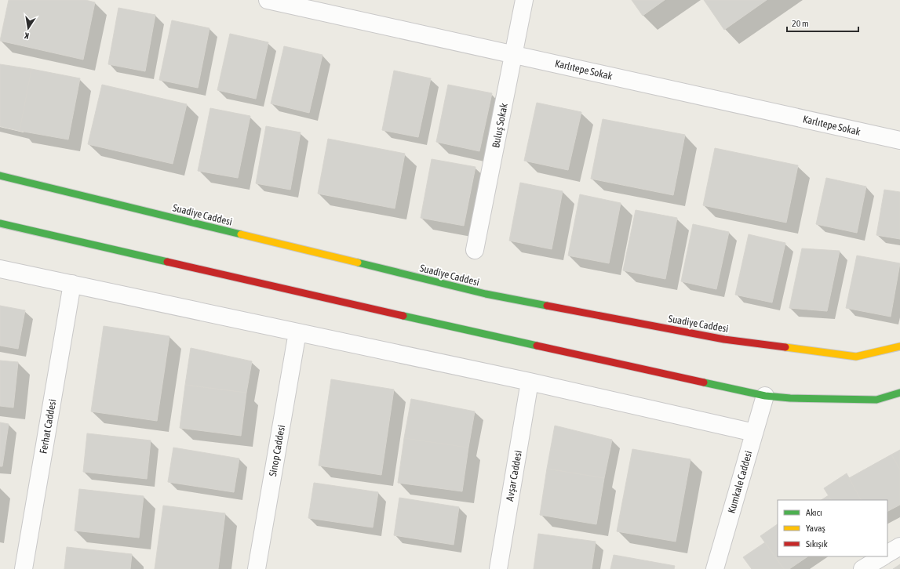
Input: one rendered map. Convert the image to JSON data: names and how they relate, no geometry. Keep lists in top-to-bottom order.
{
  "streets": {
    "main road": ["Suadiye Caddesi"],
    "street": [
      "Karlıtepe Sokak",
      "Buluş Sokak",
      "Ferhat Caddesi",
      "Sinop Caddesi",
      "Avşar Caddesi",
      "Kumkale Caddesi"
    ]
  },
  "crossings": [
    ["Karlıtepe Sokak", "Buluş Sokak"]
  ],
  "legend": ["Akıcı", "Yavaş", "Sıkışık"],
  "scale_bar": "20 m",
  "north": "bottom"
}
